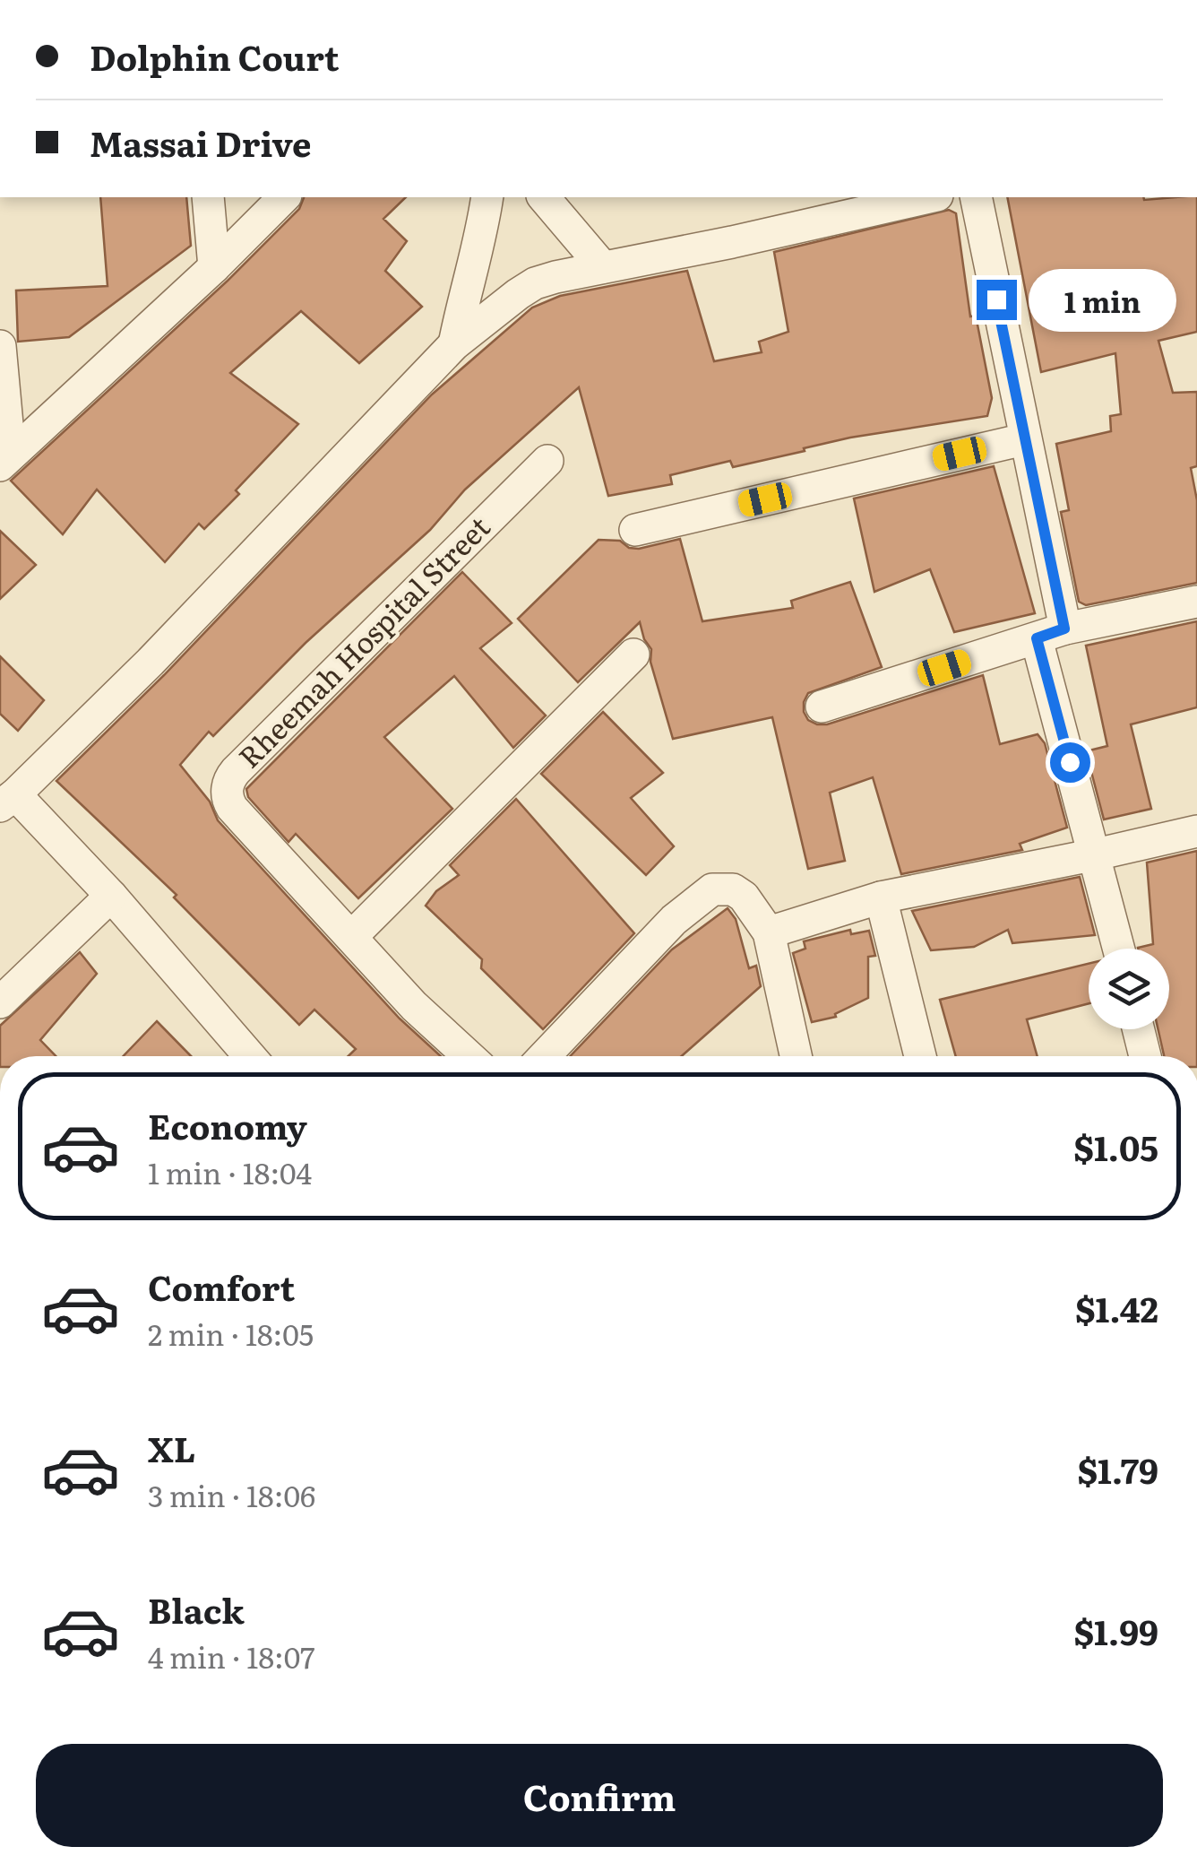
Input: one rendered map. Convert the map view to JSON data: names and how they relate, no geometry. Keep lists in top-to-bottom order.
{
  "streets": {
    "street": ["Rheemah Hospital Street"]
  },
  "page": {
    "banner": ["Dolphin Court", "Massai Drive"],
    "bubble": "1 min",
    "list": [
      {
        "name": "Economy",
        "note": "1 min · 18:04",
        "value": "$1.05"
      },
      {
        "name": "Comfort",
        "note": "2 min · 18:05",
        "value": "$1.42"
      },
      {
        "name": "XL",
        "note": "3 min · 18:06",
        "value": "$1.79"
      },
      {
        "name": "Black",
        "note": "4 min · 18:07",
        "value": "$1.99"
      }
    ],
    "buttons": "Confirm"
  }
}
